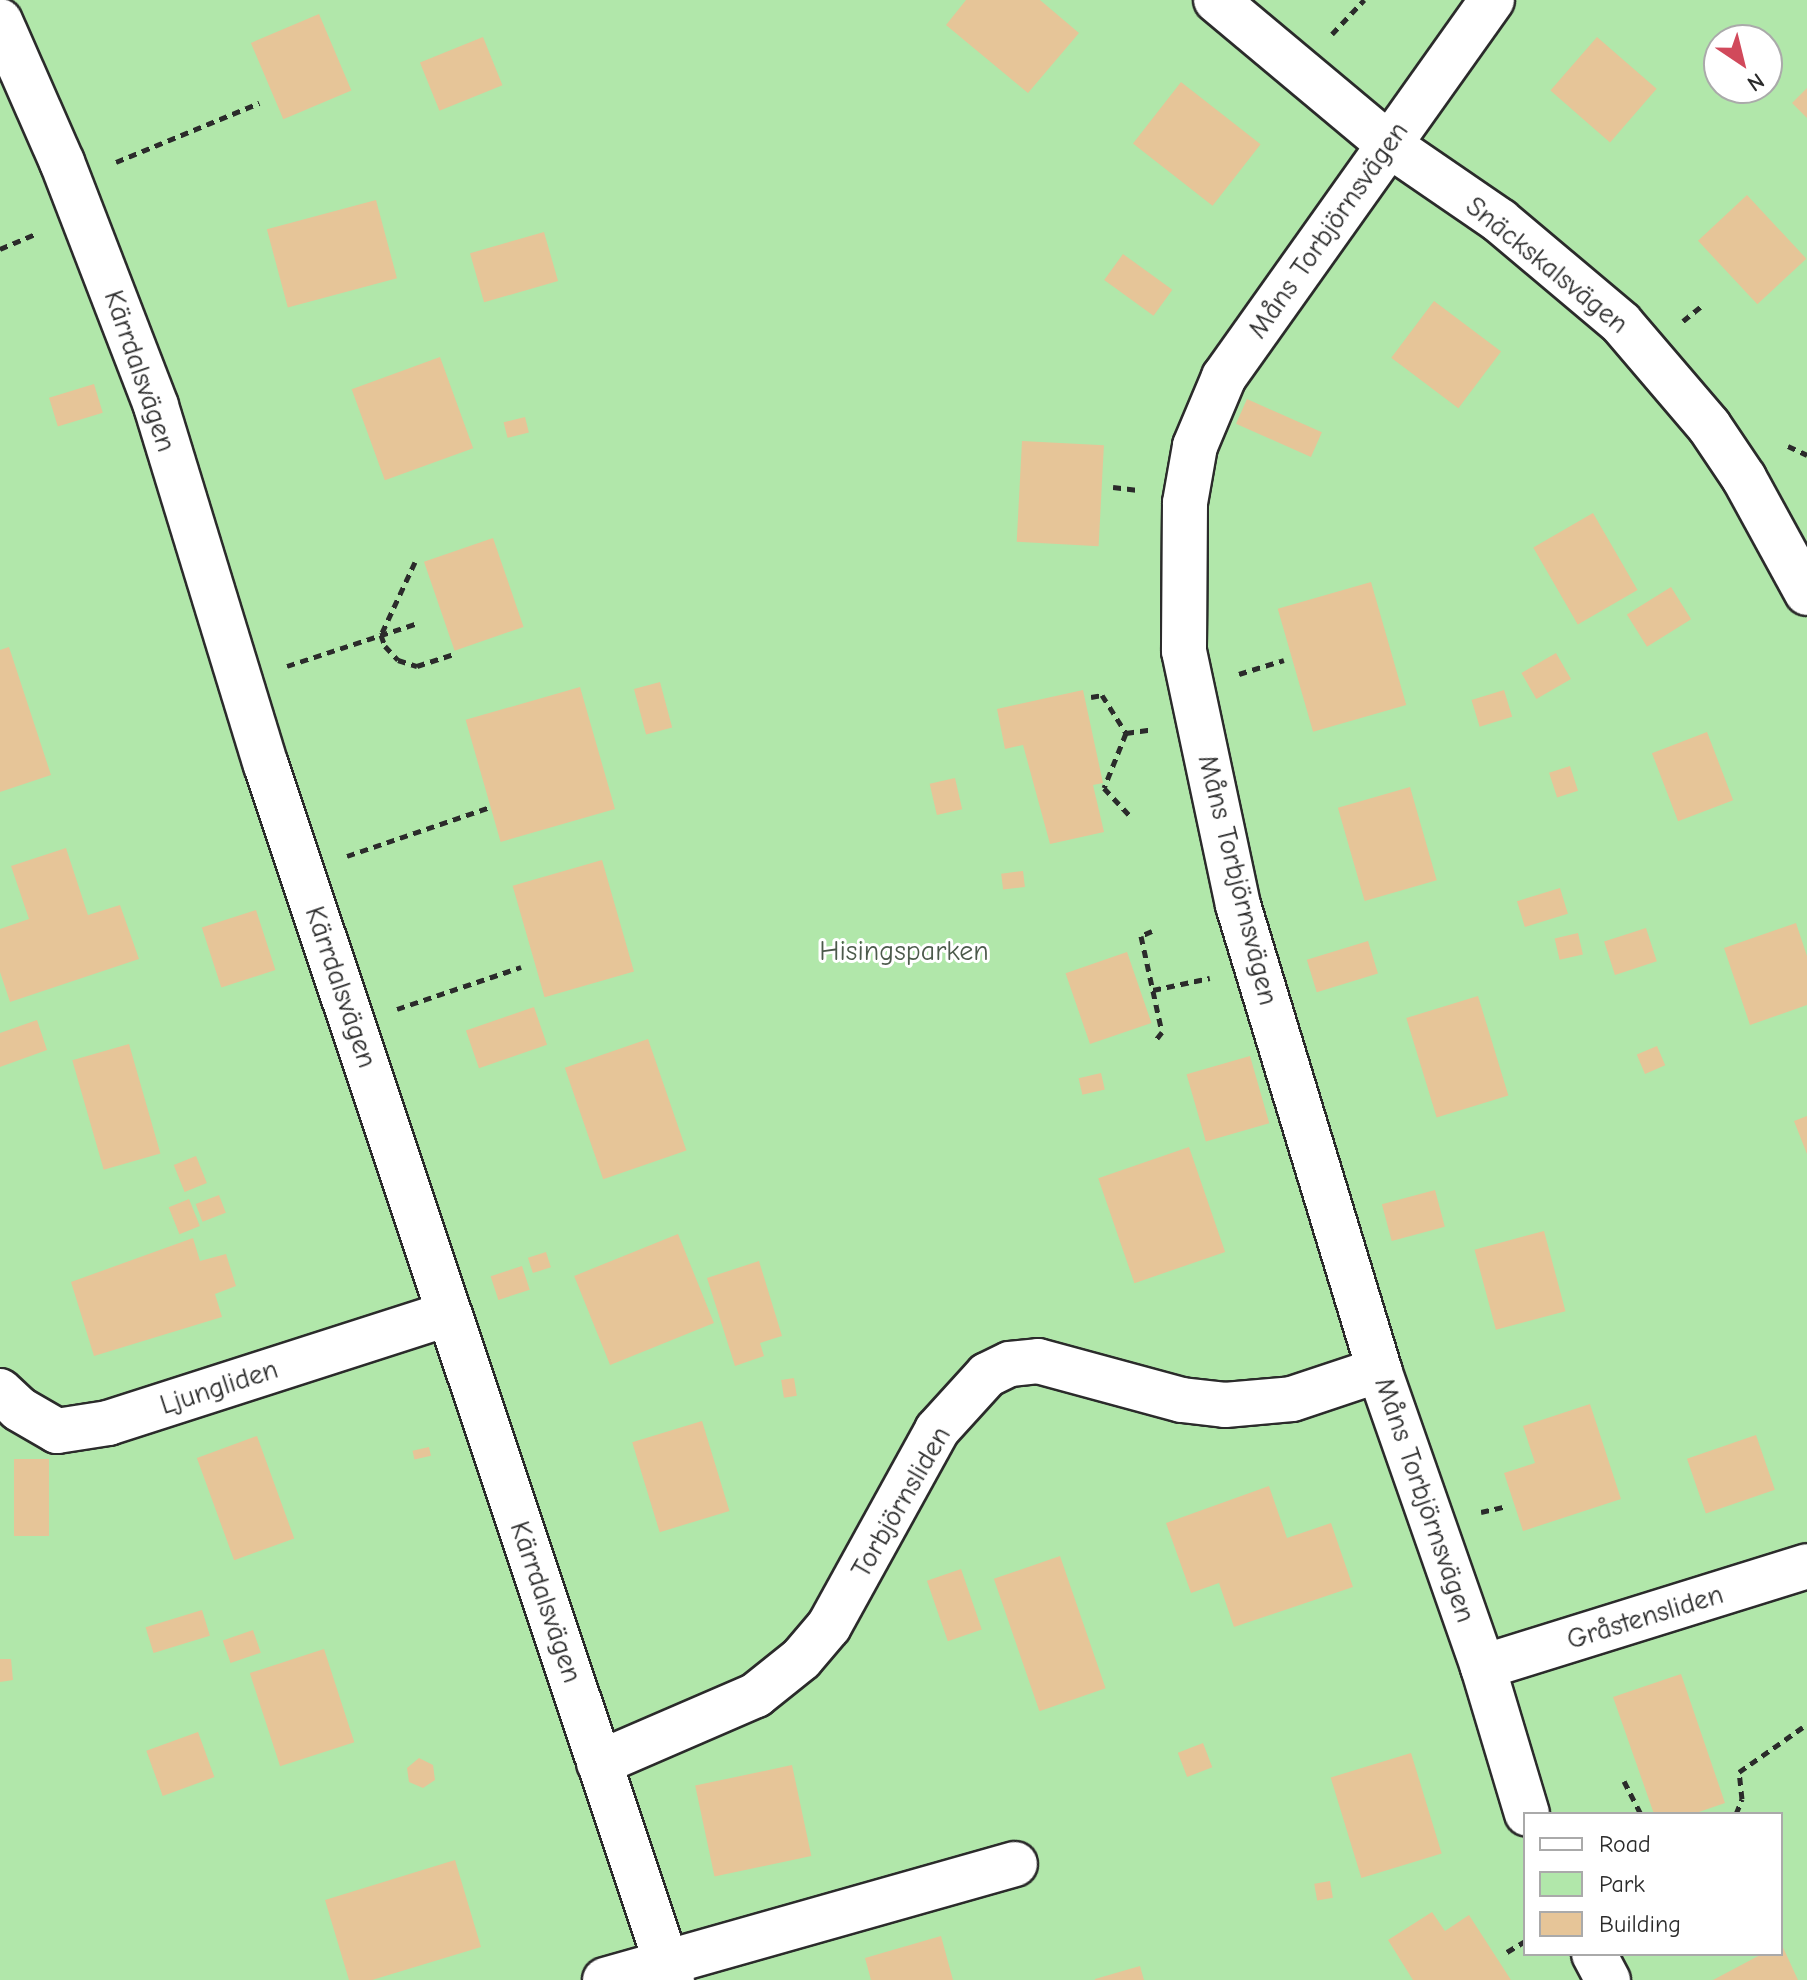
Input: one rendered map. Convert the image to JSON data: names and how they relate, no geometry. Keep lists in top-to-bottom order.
{
  "streets": {
    "street": [
      "Måns Torbjörnsvägen",
      "Snäckskalsvägen",
      "Kärrdalsvägen",
      "Ljungliden",
      "Torbjörnsliden",
      "Gråstensliden"
    ]
  },
  "crossings": [
    ["Måns Torbjörnsvägen", "Snäckskalsvägen"],
    ["Måns Torbjörnsvägen", "Torbjörnsliden"],
    ["Måns Torbjörnsvägen", "Gråstensliden"],
    ["Kärrdalsvägen", "Ljungliden"],
    ["Kärrdalsvägen", "Torbjörnsliden"]
  ],
  "parks": ["Hisingsparken"],
  "legend": ["Road", "Park", "Building"],
  "north": "bottom right"
}
